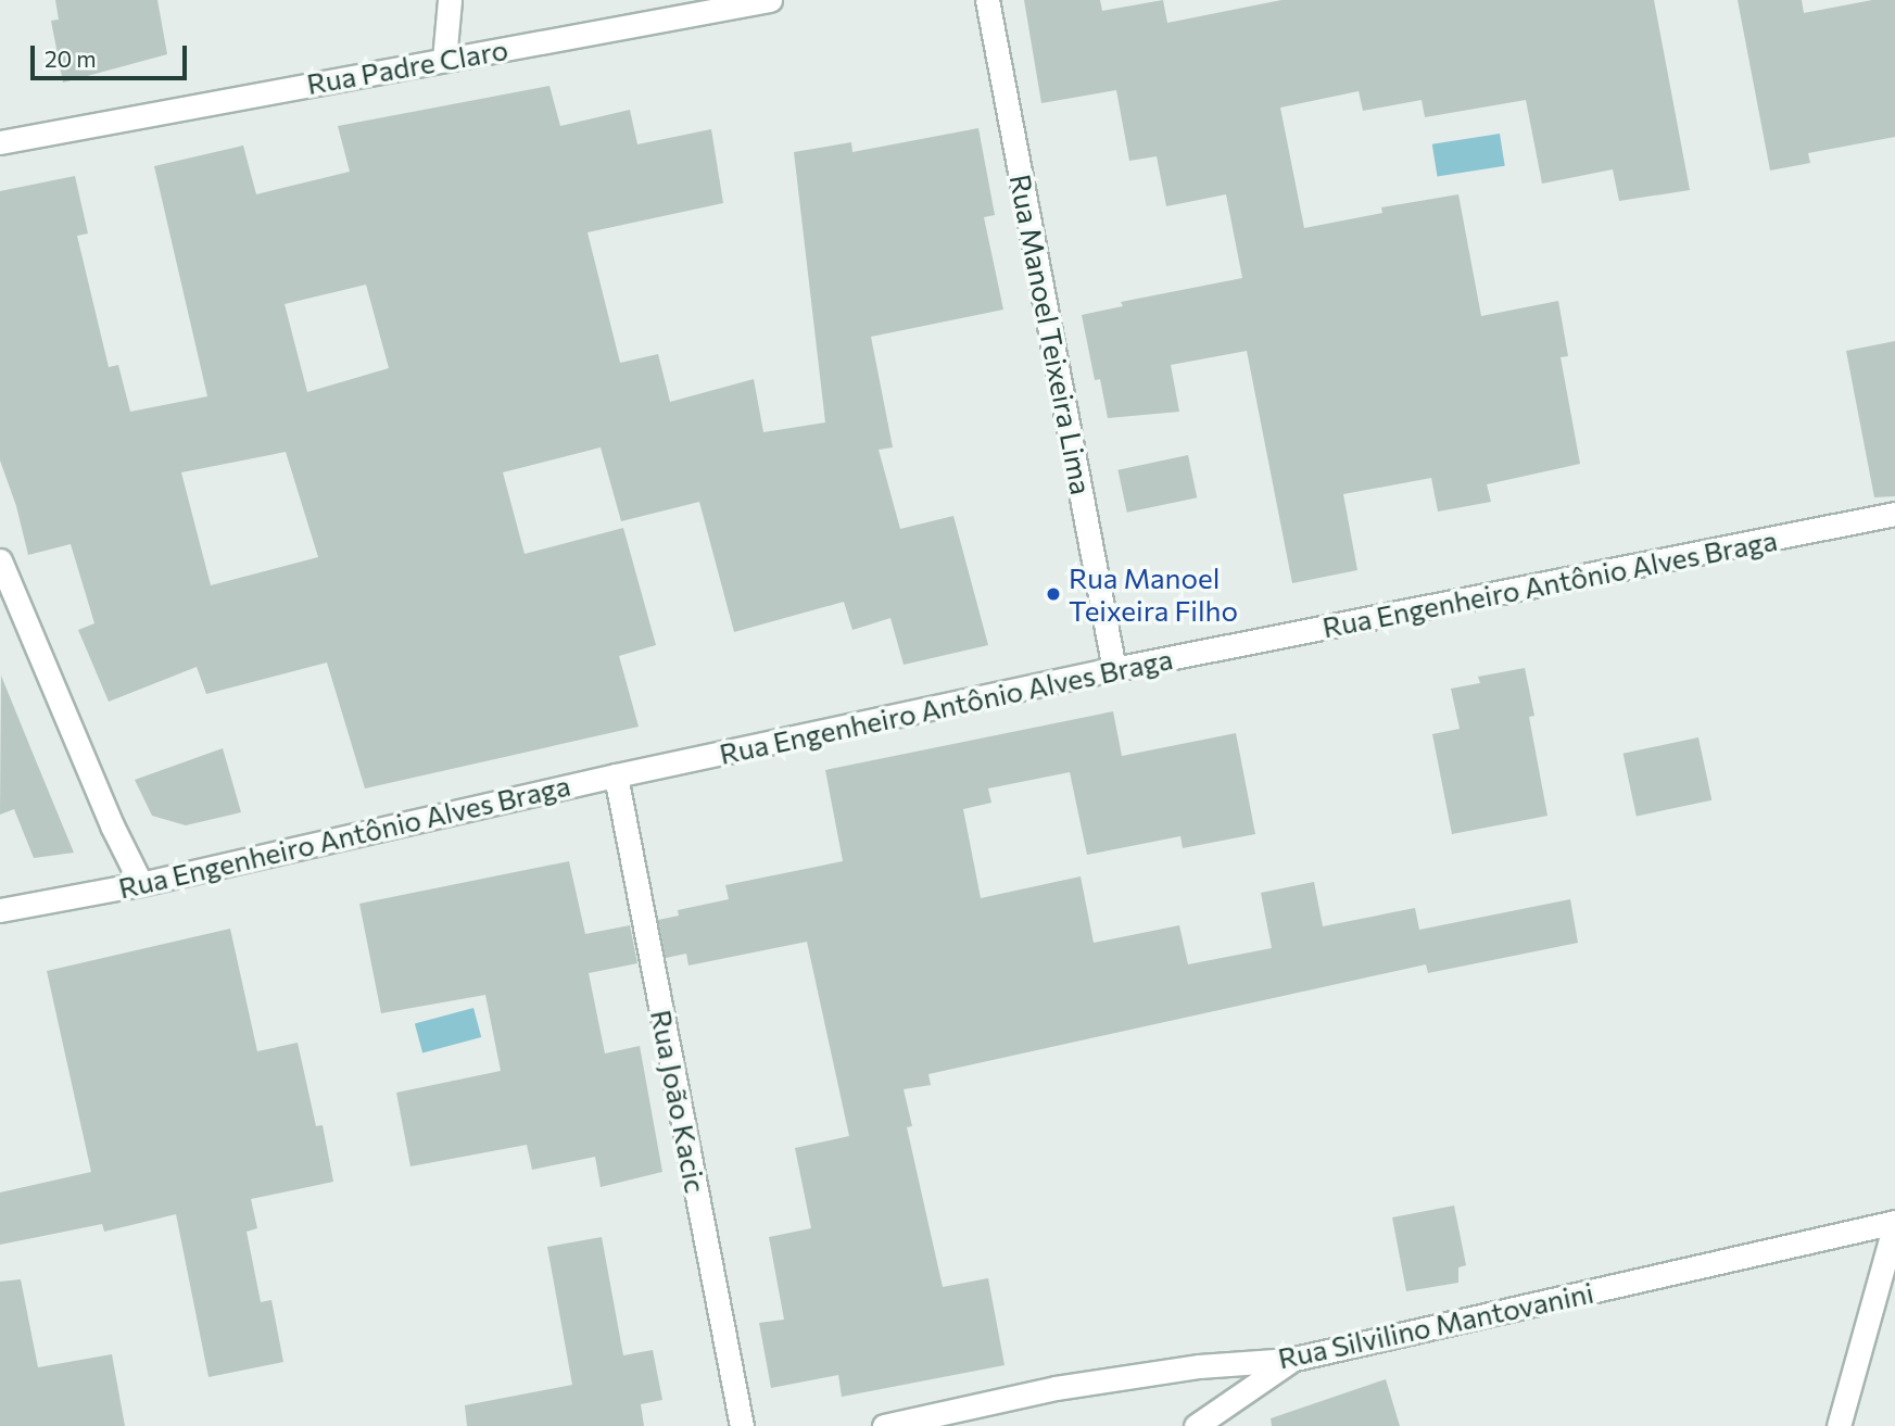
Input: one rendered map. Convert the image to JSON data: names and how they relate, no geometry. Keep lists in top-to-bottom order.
{
  "streets": {
    "street": [
      "Rua Padre Claro",
      "Rua Manoel Teixeira Lima",
      "Rua Engenheiro Antônio Alves Braga",
      "Rua João Kacic",
      "Rua Silvilino Mantovanini"
    ]
  },
  "crossings": [
    ["Rua Manoel Teixeira Lima", "Rua Engenheiro Antônio Alves Braga"],
    ["Rua Engenheiro Antônio Alves Braga", "Rua João Kacic"]
  ],
  "places": ["Rua Manoel Teixeira Filho"],
  "scale_bar": "20 m"
}
